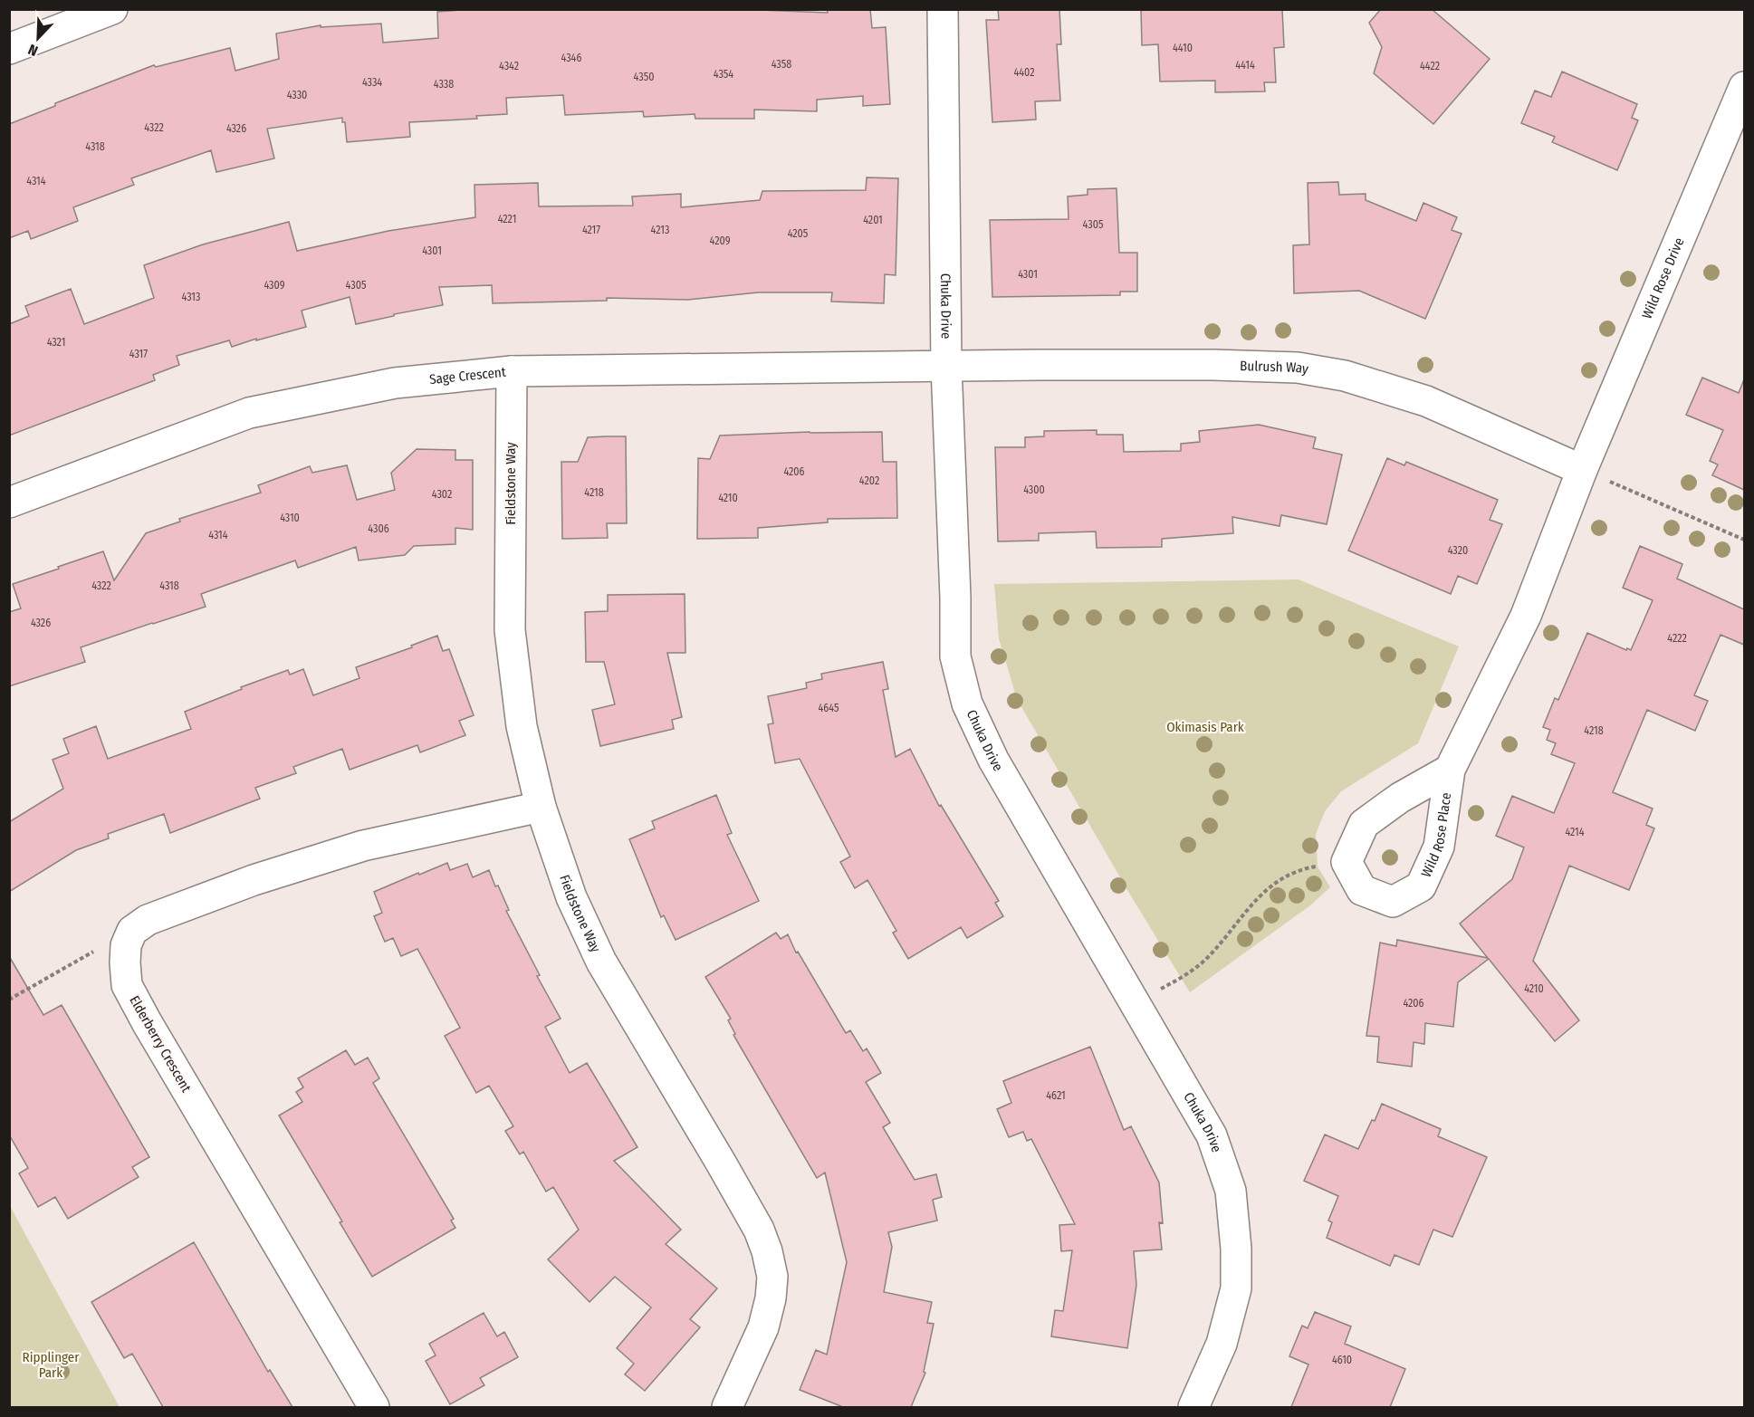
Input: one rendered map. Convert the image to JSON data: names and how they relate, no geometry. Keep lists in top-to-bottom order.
{
  "streets": {
    "street": [
      "Wild Rose Drive",
      "Chuka Drive",
      "Bulrush Way",
      "Sage Crescent",
      "Fieldstone Way",
      "Wild Rose Place",
      "Elderberry Crescent"
    ]
  },
  "crossings": [
    ["Wild Rose Drive", "Bulrush Way"],
    ["Wild Rose Drive", "Wild Rose Place"],
    ["Chuka Drive", "Bulrush Way"],
    ["Chuka Drive", "Sage Crescent"],
    ["Bulrush Way", "Sage Crescent"],
    ["Bulrush Way", "Wild Rose Place"],
    ["Sage Crescent", "Fieldstone Way"]
  ],
  "parks": ["Okimasis Park", "Ripplinger Park"],
  "house_numbers": [
    "4410",
    "4346",
    "4358",
    "4414",
    "4342",
    "4422",
    "4402",
    "4354",
    "4350",
    "4334",
    "4338",
    "4330",
    "4322",
    "4326",
    "4318",
    "4314",
    "4221",
    "4201",
    "4305",
    "4217",
    "4213",
    "4205",
    "4209",
    "4301",
    "4301",
    "4309",
    "4305",
    "4313",
    "4321",
    "4317",
    "4206",
    "4202",
    "4300",
    "4218",
    "4302",
    "4210",
    "4310",
    "4306",
    "4314",
    "4320",
    "4322",
    "4318",
    "4326",
    "4222",
    "4645",
    "4218",
    "4214",
    "4210",
    "4206",
    "4621",
    "4610"
  ],
  "north": "bottom left"
}
